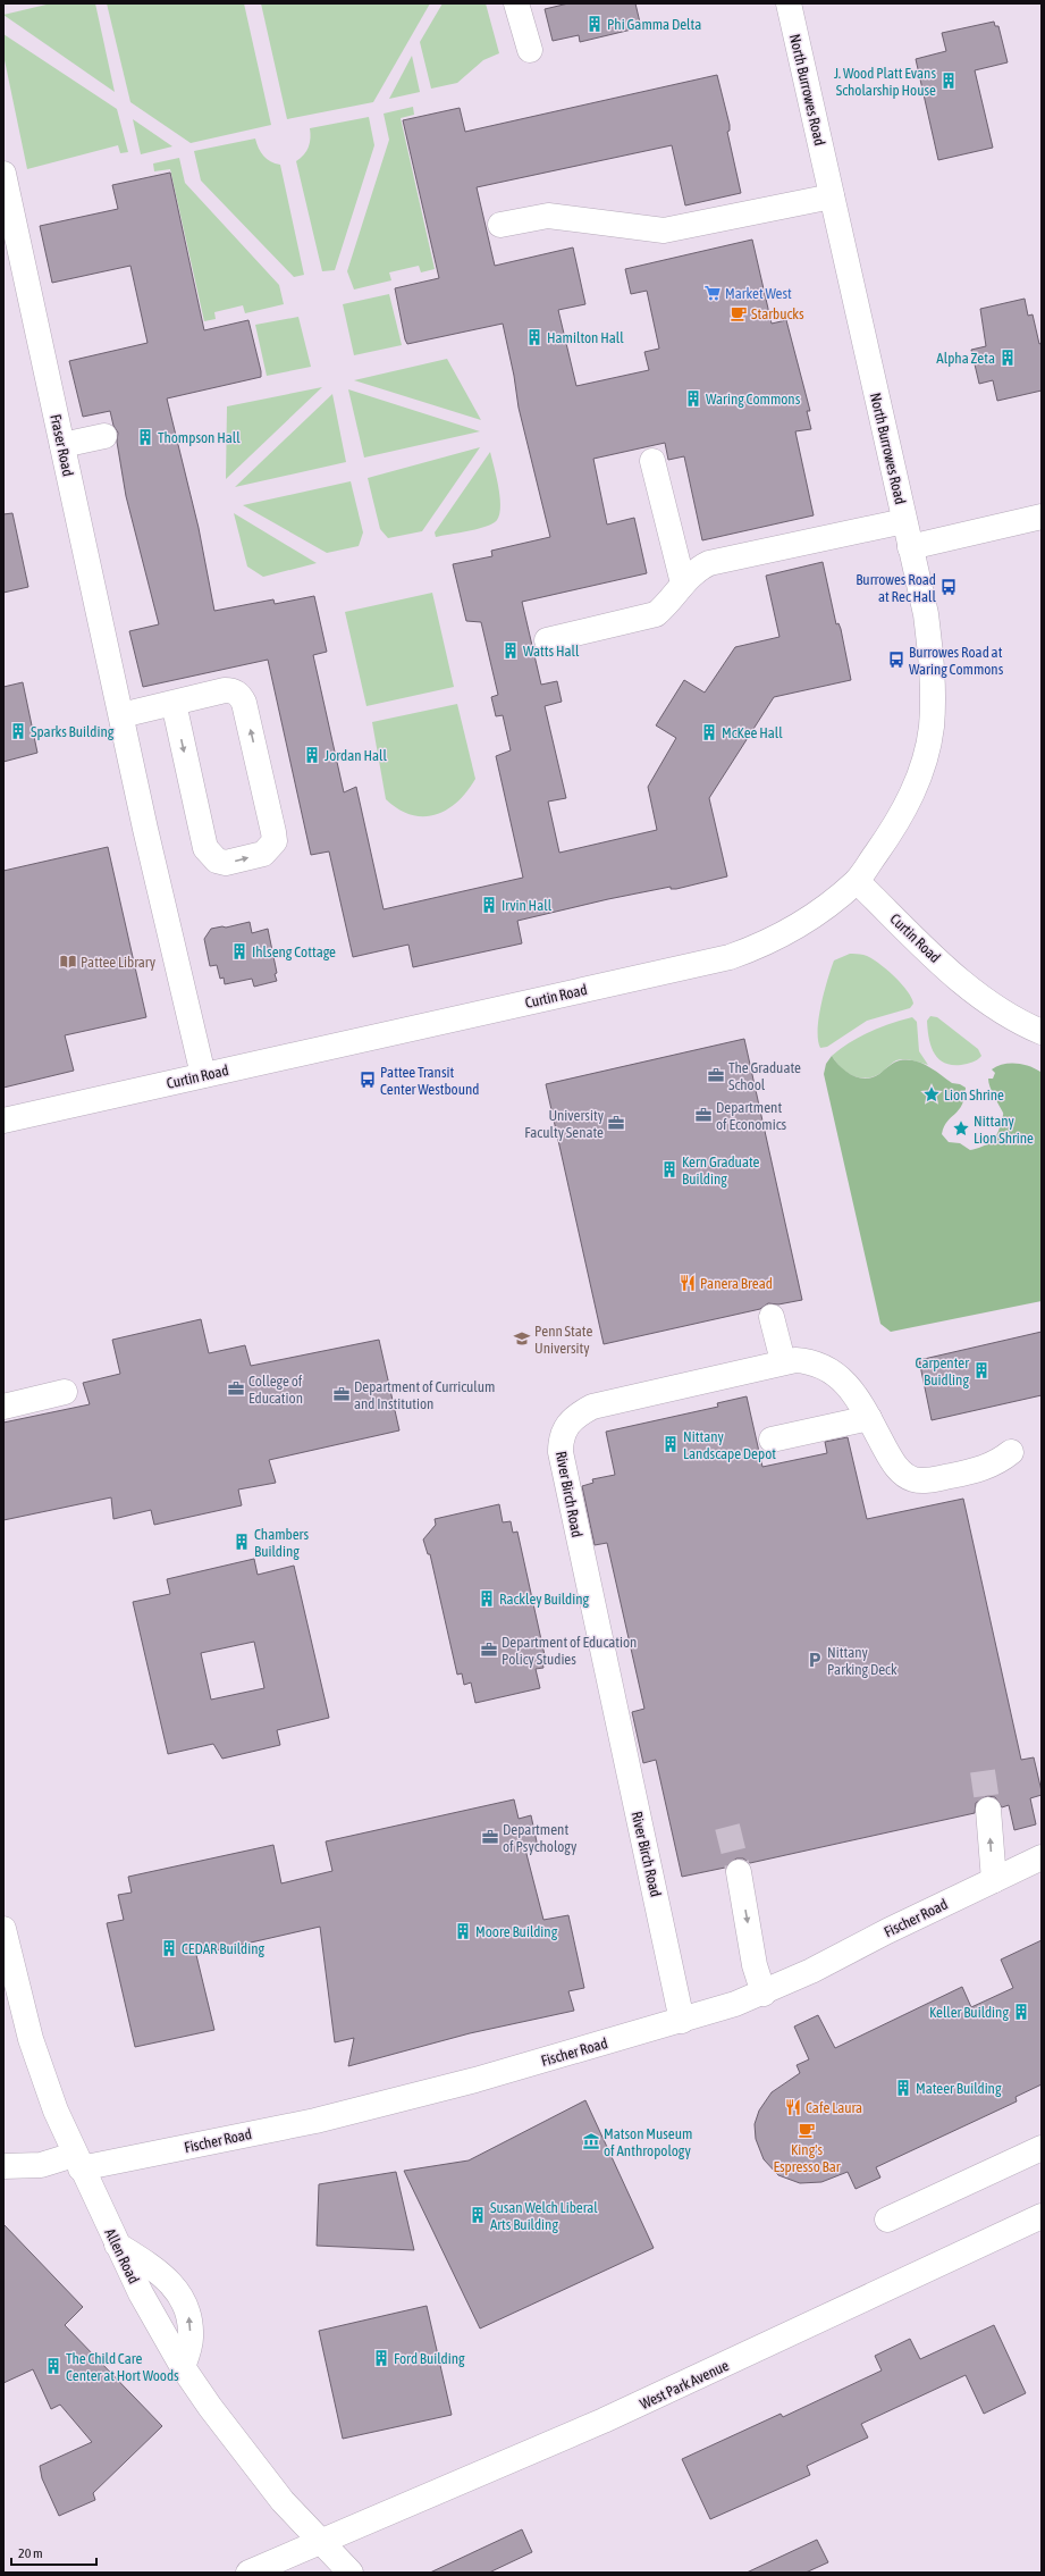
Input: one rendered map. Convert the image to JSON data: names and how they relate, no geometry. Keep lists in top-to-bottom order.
{
  "streets": {
    "street": [
      "North Burrowes Road",
      "Fraser Road",
      "Curtin Road",
      "River Birch Road",
      "Fischer Road",
      "Allen Road",
      "West Park Avenue"
    ]
  },
  "crossings": [
    ["North Burrowes Road", "Curtin Road"],
    ["Fraser Road", "Curtin Road"],
    ["River Birch Road", "Fischer Road"],
    ["Fischer Road", "Allen Road"],
    ["Allen Road", "West Park Avenue"]
  ],
  "places": {
    "building": [
      "Phi Gamma Delta",
      "J. Wood Platt Evans Scholarship House",
      "Hamilton Hall",
      "Alpha Zeta",
      "Waring Commons",
      "Thompson Hall",
      "Watts Hall",
      "Sparks Building",
      "McKee Hall",
      "Jordan Hall",
      "Irvin Hall",
      "Ihlseng Cottage",
      "Kern Graduate Building",
      "Carpenter Buidling",
      "Nittany Landscape Depot",
      "Chambers Building",
      "Rackley Building",
      "Moore Building",
      "CEDAR Building",
      "Keller Building",
      "Mateer Building",
      "Susan Welch Liberal Arts Building",
      "Ford Building",
      "The Child Care Center at Hort Woods"
    ],
    "supermarket": ["Market West"],
    "cafe": ["Starbucks", "King's Espresso Bar"],
    "bus stop": ["Burrowes Road at Rec Hall", "Burrowes Road at Waring Commons", "Pattee Transit Center Westbound"],
    "library": ["Pattee Library"],
    "office": [
      "The Graduate School",
      "Department of Economics",
      "University Faculty Senate",
      "College of Education",
      "Department of Curriculum and Institution",
      "Department of Education Policy Studies",
      "Department of Psychology"
    ],
    "place": ["Lion Shrine", "Nittany Lion Shrine"],
    "restaurant": ["Panera Bread", "Cafe Laura"],
    "school or university": ["Penn State University"],
    "parking": ["Nittany Parking Deck"],
    "museum": ["Matson Museum of Anthropology"]
  },
  "scale_bar": "20 m"
}
